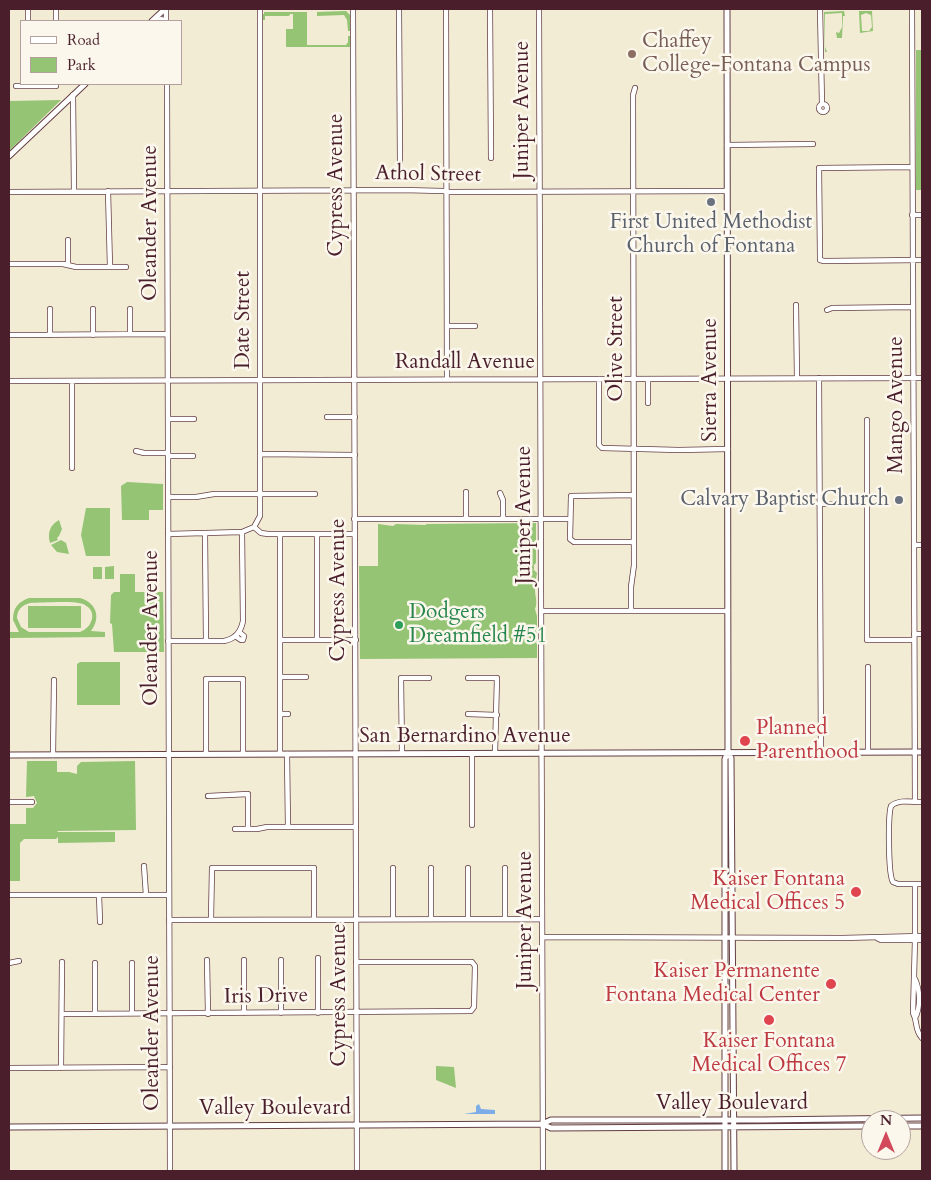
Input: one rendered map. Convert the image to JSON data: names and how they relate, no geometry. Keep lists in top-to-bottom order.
{
  "streets": {
    "main road": ["Sierra Avenue", "San Bernardino Avenue", "Valley Boulevard"],
    "street": [
      "Juniper Avenue",
      "Athol Street",
      "Cypress Avenue",
      "Oleander Avenue",
      "Date Street",
      "Olive Street",
      "Randall Avenue",
      "Mango Avenue",
      "Iris Drive"
    ]
  },
  "crossings": [
    ["Juniper Avenue", "Athol Street"],
    ["Juniper Avenue", "Randall Avenue"],
    ["Juniper Avenue", "San Bernardino Avenue"],
    ["Juniper Avenue", "Valley Boulevard"],
    ["Athol Street", "Cypress Avenue"],
    ["Athol Street", "Oleander Avenue"],
    ["Athol Street", "Date Street"],
    ["Athol Street", "Olive Street"],
    ["Athol Street", "Sierra Avenue"],
    ["Cypress Avenue", "Randall Avenue"],
    ["Cypress Avenue", "San Bernardino Avenue"],
    ["Cypress Avenue", "Iris Drive"],
    ["Cypress Avenue", "Valley Boulevard"],
    ["Oleander Avenue", "Randall Avenue"],
    ["Oleander Avenue", "San Bernardino Avenue"],
    ["Oleander Avenue", "Iris Drive"],
    ["Oleander Avenue", "Valley Boulevard"],
    ["Date Street", "Randall Avenue"],
    ["Olive Street", "Randall Avenue"],
    ["Randall Avenue", "Sierra Avenue"],
    ["Randall Avenue", "Mango Avenue"],
    ["Sierra Avenue", "San Bernardino Avenue"],
    ["Sierra Avenue", "Valley Boulevard"],
    ["Mango Avenue", "San Bernardino Avenue"]
  ],
  "places": [
    "Chaffey College-Fontana Campus",
    "First United Methodist Church of Fontana",
    "Calvary Baptist Church",
    "Dodgers Dreamfield #51",
    "Planned Parenthood",
    "Kaiser Fontana Medical Offices 5",
    "Kaiser Permanente Fontana Medical Center",
    "Kaiser Fontana Medical Offices 7"
  ],
  "legend": ["Road", "Park"],
  "north": "top"
}
